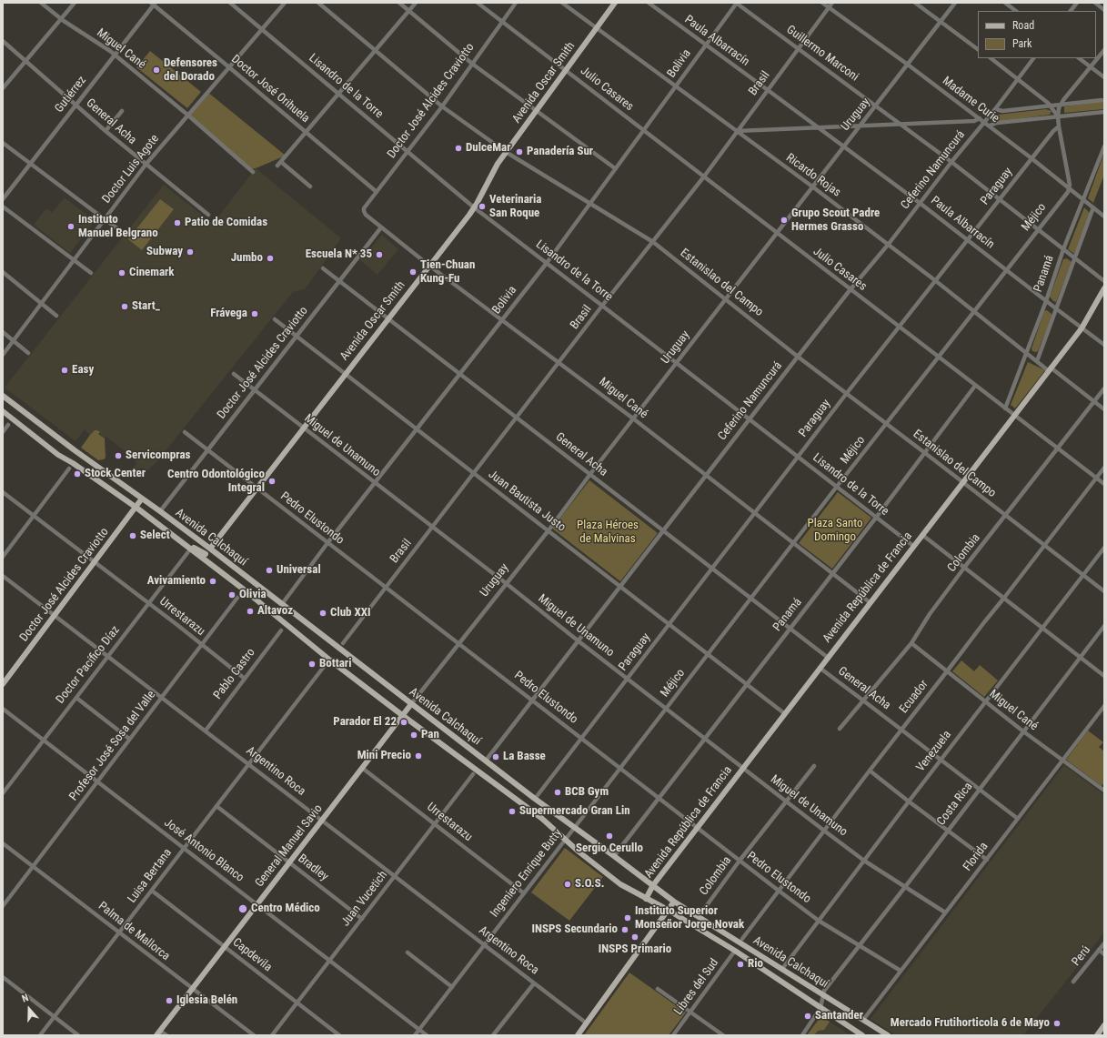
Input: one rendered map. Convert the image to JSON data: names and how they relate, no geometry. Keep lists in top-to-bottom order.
{
  "streets": {
    "main road": [
      "Avenida Oscar Smith",
      "Doctor José Alcides Craviotto",
      "Avenida Calchaquí",
      "Avenida República de Francia",
      "General Manuel Savio"
    ],
    "street": [
      "Paula Albarracín",
      "Miguel Cané",
      "Guillermo Marconi",
      "Bolivia",
      "Brasil",
      "Lisandro de la Torre",
      "Doctor José Orihuela",
      "Julio Casares",
      "Gutiérrez",
      "Madame Curie",
      "Uruguay",
      "General Acha",
      "Doctor Luis Agote",
      "Ceferino Namuncurá",
      "Ricardo Rojas",
      "Paraguay",
      "Méjico",
      "Panamá",
      "Estanislao del Campo",
      "Miguel de Unamuno",
      "Juan Bautista Justo",
      "Pedro Elustondo",
      "Colombia",
      "Urrestarazu",
      "Doctor Pacífico Díaz",
      "Pablo Castro",
      "Ecuador",
      "Profesor José Sosa del Valle",
      "Venezuela",
      "Argentino Roca",
      "Costa Rica",
      "José Antonio Blanco",
      "Florida",
      "Bradley",
      "Ingeniero Enrique Butty",
      "Luisa Bertana",
      "Juan Vucetich",
      "Palma de Mallorca",
      "Capdevila",
      "Perú",
      "Libres del Sud"
    ]
  },
  "crossings": [
    ["Paula Albarracín", "Bolivia"],
    ["Paula Albarracín", "Brasil"],
    ["Paula Albarracín", "Uruguay"],
    ["Paula Albarracín", "Ceferino Namuncurá"],
    ["Paula Albarracín", "Paraguay"],
    ["Paula Albarracín", "Méjico"],
    ["Paula Albarracín", "Panamá"],
    ["Paula Albarracín", "Avenida República de Francia"],
    ["Miguel Cané", "Bolivia"],
    ["Miguel Cané", "Avenida Oscar Smith"],
    ["Miguel Cané", "Brasil"],
    ["Miguel Cané", "Gutiérrez"],
    ["Miguel Cané", "Doctor José Alcides Craviotto"],
    ["Miguel Cané", "Uruguay"],
    ["Miguel Cané", "Doctor Luis Agote"],
    ["Miguel Cané", "Ceferino Namuncurá"],
    ["Miguel Cané", "Paraguay"],
    ["Miguel Cané", "Méjico"],
    ["Miguel Cané", "Panamá"],
    ["Miguel Cané", "Colombia"],
    ["Miguel Cané", "Avenida República de Francia"],
    ["Miguel Cané", "Ecuador"],
    ["Miguel Cané", "Venezuela"],
    ["Miguel Cané", "Costa Rica"],
    ["Miguel Cané", "Florida"],
    ["Guillermo Marconi", "Bolivia"],
    ["Guillermo Marconi", "Brasil"],
    ["Guillermo Marconi", "Uruguay"],
    ["Guillermo Marconi", "Ceferino Namuncurá"],
    ["Guillermo Marconi", "Paraguay"],
    ["Guillermo Marconi", "Méjico"],
    ["Guillermo Marconi", "Panamá"],
    ["Bolivia", "Lisandro de la Torre"],
    ["Bolivia", "Julio Casares"],
    ["Bolivia", "General Acha"],
    ["Bolivia", "Ricardo Rojas"],
    ["Bolivia", "Estanislao del Campo"],
    ["Bolivia", "Miguel de Unamuno"],
    ["Bolivia", "Juan Bautista Justo"],
    ["Bolivia", "Pedro Elustondo"],
    ["Bolivia", "Avenida Calchaquí"],
    ["Avenida Oscar Smith", "Lisandro de la Torre"],
    ["Avenida Oscar Smith", "Julio Casares"],
    ["Avenida Oscar Smith", "General Acha"],
    ["Avenida Oscar Smith", "Ricardo Rojas"],
    ["Avenida Oscar Smith", "Estanislao del Campo"],
    ["Avenida Oscar Smith", "Miguel de Unamuno"],
    ["Avenida Oscar Smith", "Juan Bautista Justo"],
    ["Avenida Oscar Smith", "Pedro Elustondo"],
    ["Avenida Oscar Smith", "Avenida Calchaquí"],
    ["Brasil", "Lisandro de la Torre"],
    ["Brasil", "Julio Casares"],
    ["Brasil", "Madame Curie"],
    ["Brasil", "General Acha"],
    ["Brasil", "Ricardo Rojas"],
    ["Brasil", "Estanislao del Campo"],
    ["Brasil", "Miguel de Unamuno"],
    ["Brasil", "Juan Bautista Justo"],
    ["Brasil", "Pedro Elustondo"],
    ["Lisandro de la Torre", "Doctor José Alcides Craviotto"],
    ["Lisandro de la Torre", "Uruguay"],
    ["Lisandro de la Torre", "Doctor Luis Agote"],
    ["Lisandro de la Torre", "Ceferino Namuncurá"],
    ["Lisandro de la Torre", "Paraguay"],
    ["Lisandro de la Torre", "Méjico"],
    ["Lisandro de la Torre", "Panamá"],
    ["Lisandro de la Torre", "Avenida República de Francia"],
    ["Doctor José Orihuela", "Gutiérrez"],
    ["Doctor José Orihuela", "Doctor José Alcides Craviotto"],
    ["Doctor José Orihuela", "Doctor Luis Agote"],
    ["Julio Casares", "Doctor José Alcides Craviotto"],
    ["Julio Casares", "Uruguay"],
    ["Julio Casares", "Ceferino Namuncurá"],
    ["Julio Casares", "Paraguay"],
    ["Julio Casares", "Méjico"],
    ["Julio Casares", "Panamá"],
    ["Julio Casares", "Colombia"],
    ["Julio Casares", "Avenida República de Francia"],
    ["Julio Casares", "Ecuador"],
    ["Gutiérrez", "General Acha"],
    ["Madame Curie", "Uruguay"],
    ["Madame Curie", "Ceferino Namuncurá"],
    ["Madame Curie", "Paraguay"],
    ["Madame Curie", "Méjico"],
    ["Madame Curie", "Panamá"],
    ["Doctor José Alcides Craviotto", "General Acha"],
    ["Doctor José Alcides Craviotto", "Estanislao del Campo"],
    ["Doctor José Alcides Craviotto", "Miguel de Unamuno"],
    ["Doctor José Alcides Craviotto", "Juan Bautista Justo"],
    ["Doctor José Alcides Craviotto", "Pedro Elustondo"],
    ["Doctor José Alcides Craviotto", "Avenida Calchaquí"],
    ["Doctor José Alcides Craviotto", "Urrestarazu"],
    ["Doctor José Alcides Craviotto", "Argentino Roca"],
    ["Uruguay", "General Acha"],
    ["Uruguay", "Ricardo Rojas"],
    ["Uruguay", "Estanislao del Campo"],
    ["Uruguay", "Miguel de Unamuno"],
    ["Uruguay", "Juan Bautista Justo"],
    ["Uruguay", "Pedro Elustondo"],
    ["Uruguay", "Avenida Calchaquí"],
    ["Uruguay", "General Manuel Savio"],
    ["General Acha", "Doctor Luis Agote"],
    ["General Acha", "Ceferino Namuncurá"],
    ["General Acha", "Paraguay"],
    ["General Acha", "Méjico"],
    ["General Acha", "Panamá"],
    ["General Acha", "Colombia"],
    ["General Acha", "Avenida República de Francia"],
    ["General Acha", "Ecuador"],
    ["General Acha", "Venezuela"],
    ["General Acha", "Costa Rica"],
    ["General Acha", "Florida"],
    ["Ceferino Namuncurá", "Ricardo Rojas"],
    ["Ceferino Namuncurá", "Estanislao del Campo"],
    ["Ceferino Namuncurá", "Miguel de Unamuno"],
    ["Ceferino Namuncurá", "Juan Bautista Justo"],
    ["Ceferino Namuncurá", "Pedro Elustondo"],
    ["Ceferino Namuncurá", "Avenida Calchaquí"],
    ["Ricardo Rojas", "Paraguay"],
    ["Ricardo Rojas", "Méjico"],
    ["Ricardo Rojas", "Panamá"],
    ["Ricardo Rojas", "Colombia"],
    ["Ricardo Rojas", "Avenida República de Francia"],
    ["Paraguay", "Estanislao del Campo"],
    ["Paraguay", "Miguel de Unamuno"],
    ["Paraguay", "Juan Bautista Justo"],
    ["Paraguay", "Pedro Elustondo"],
    ["Paraguay", "Avenida Calchaquí"],
    ["Méjico", "Estanislao del Campo"],
    ["Méjico", "Miguel de Unamuno"],
    ["Méjico", "Juan Bautista Justo"],
    ["Méjico", "Pedro Elustondo"],
    ["Méjico", "Avenida Calchaquí"],
    ["Méjico", "Ingeniero Enrique Butty"],
    ["Panamá", "Estanislao del Campo"],
    ["Panamá", "Miguel de Unamuno"],
    ["Panamá", "Juan Bautista Justo"],
    ["Panamá", "Pedro Elustondo"],
    ["Panamá", "Avenida Calchaquí"],
    ["Estanislao del Campo", "Colombia"],
    ["Estanislao del Campo", "Avenida República de Francia"],
    ["Estanislao del Campo", "Ecuador"],
    ["Estanislao del Campo", "Venezuela"],
    ["Miguel de Unamuno", "Colombia"],
    ["Miguel de Unamuno", "Avenida República de Francia"],
    ["Miguel de Unamuno", "Ecuador"],
    ["Miguel de Unamuno", "Venezuela"],
    ["Miguel de Unamuno", "Costa Rica"],
    ["Miguel de Unamuno", "Florida"],
    ["Juan Bautista Justo", "Avenida República de Francia"],
    ["Pedro Elustondo", "Colombia"],
    ["Pedro Elustondo", "Avenida República de Francia"],
    ["Pedro Elustondo", "Ecuador"],
    ["Pedro Elustondo", "Venezuela"],
    ["Pedro Elustondo", "Costa Rica"],
    ["Pedro Elustondo", "Florida"],
    ["Avenida Calchaquí", "Avenida República de Francia"],
    ["Avenida Calchaquí", "Doctor Pacífico Díaz"],
    ["Avenida Calchaquí", "Venezuela"],
    ["Avenida Calchaquí", "Costa Rica"],
    ["Avenida Calchaquí", "General Manuel Savio"],
    ["Avenida Calchaquí", "Florida"],
    ["Avenida Calchaquí", "Ingeniero Enrique Butty"],
    ["Avenida Calchaquí", "Luisa Bertana"],
    ["Avenida Calchaquí", "Libres del Sud"],
    ["Urrestarazu", "Doctor Pacífico Díaz"],
    ["Urrestarazu", "Pablo Castro"],
    ["Urrestarazu", "Profesor José Sosa del Valle"],
    ["Urrestarazu", "General Manuel Savio"],
    ["Urrestarazu", "Ingeniero Enrique Butty"],
    ["Urrestarazu", "Juan Vucetich"],
    ["Doctor Pacífico Díaz", "Argentino Roca"],
    ["Doctor Pacífico Díaz", "José Antonio Blanco"],
    ["Pablo Castro", "Argentino Roca"],
    ["Profesor José Sosa del Valle", "Argentino Roca"],
    ["Profesor José Sosa del Valle", "José Antonio Blanco"],
    ["Profesor José Sosa del Valle", "Palma de Mallorca"],
    ["Argentino Roca", "General Manuel Savio"],
    ["Argentino Roca", "Ingeniero Enrique Butty"],
    ["Argentino Roca", "Luisa Bertana"],
    ["Argentino Roca", "Juan Vucetich"],
    ["General Manuel Savio", "José Antonio Blanco"],
    ["General Manuel Savio", "Bradley"],
    ["General Manuel Savio", "Palma de Mallorca"],
    ["General Manuel Savio", "Capdevila"],
    ["José Antonio Blanco", "Ingeniero Enrique Butty"],
    ["José Antonio Blanco", "Luisa Bertana"],
    ["José Antonio Blanco", "Juan Vucetich"],
    ["Bradley", "Luisa Bertana"],
    ["Bradley", "Juan Vucetich"],
    ["Luisa Bertana", "Palma de Mallorca"],
    ["Luisa Bertana", "Capdevila"],
    ["Juan Vucetich", "Capdevila"]
  ],
  "parks": ["Plaza Santo Domingo", "Plaza Héroes de Malvinas"],
  "places": [
    "Defensores del Dorado",
    "DulceMar",
    "Panadería Sur",
    "Veterinaria San Roque",
    "Grupo Scout Padre Hermes Grasso",
    "Patio de Comidas",
    "Instituto Manuel Belgrano",
    "Subway",
    "Escuela N* 35",
    "Jumbo",
    "Tien-Chuan Kung-Fu",
    "Cinemark",
    "Start_",
    "Frávega",
    "Easy",
    "Servicompras",
    "Stock Center",
    "Centro Odontológico Integral",
    "Select",
    "Universal",
    "Avivamiento",
    "Olivia",
    "Altavoz",
    "Club XXI",
    "Bottari",
    "Parador El 22",
    "Pan",
    "Mini Precio",
    "La Basse",
    "BCB Gym",
    "Supermercado Gran Lin",
    "Sergio Cerullo",
    "S.O.S.",
    "Centro Médico",
    "Instituto Superior Monseñor Jorge Novak",
    "INSPS Secundario",
    "INSPS Primario",
    "Rio",
    "Iglesia Belén",
    "Santander",
    "Mercado Frutihorticola 6 de Mayo"
  ],
  "legend": ["Road", "Park"],
  "north": "top"
}
